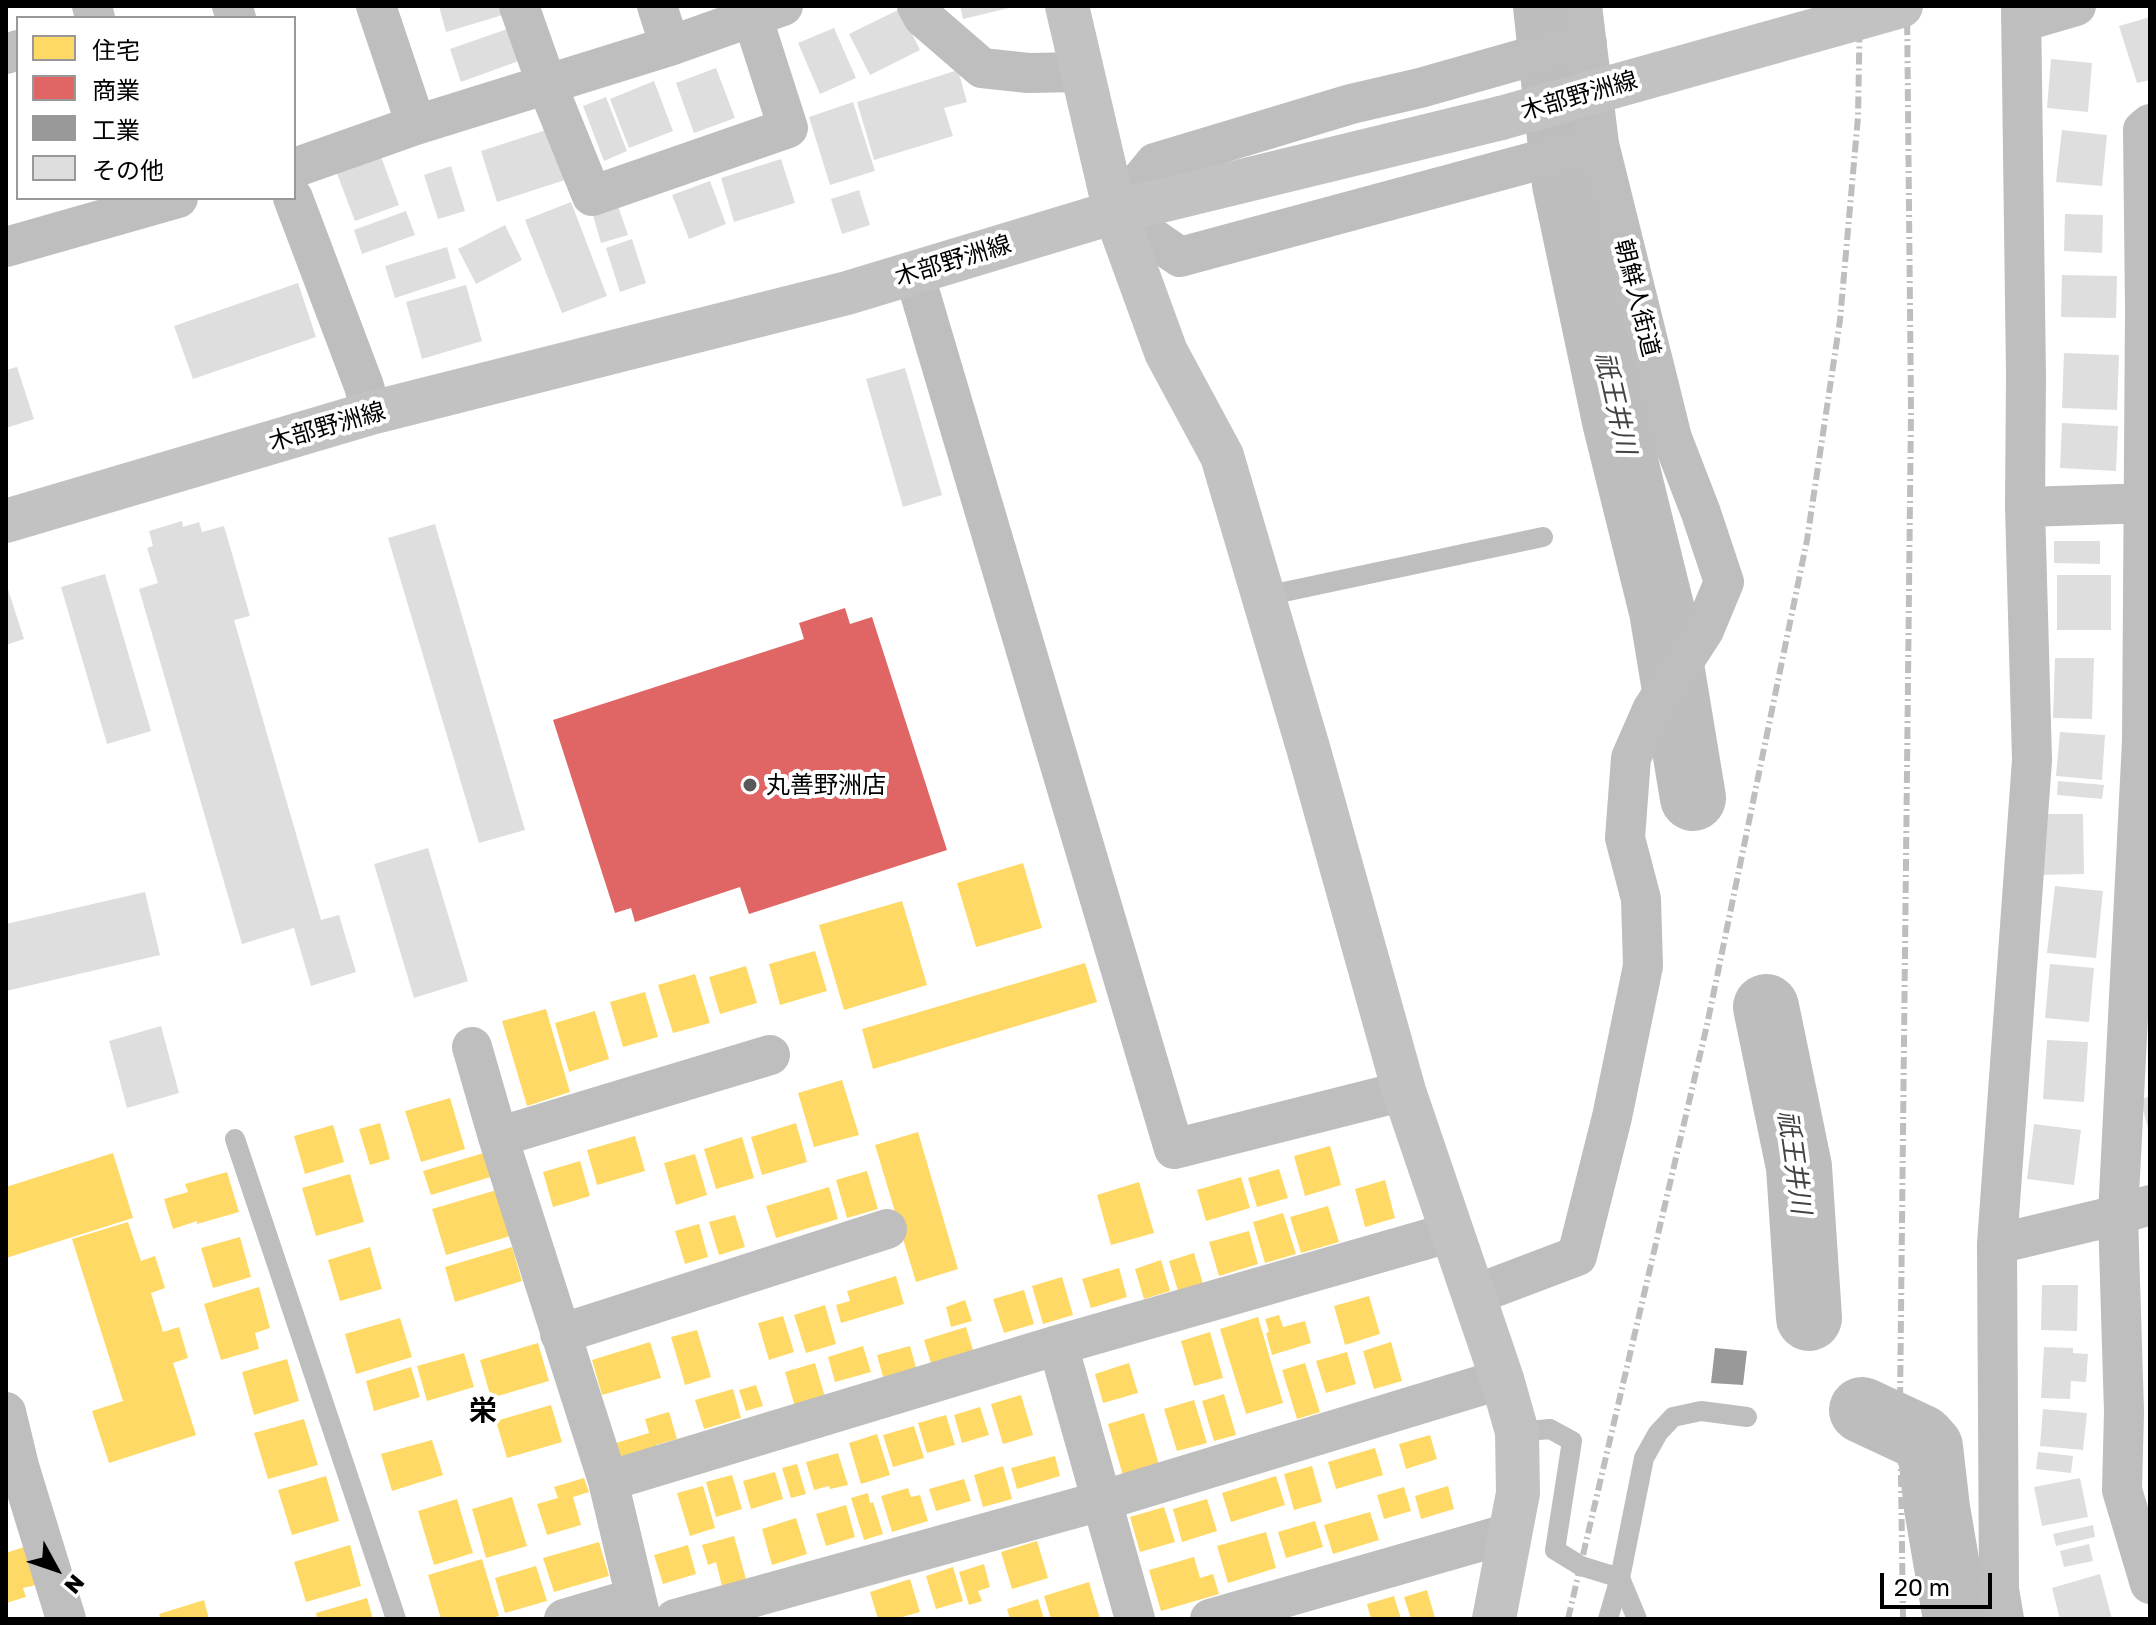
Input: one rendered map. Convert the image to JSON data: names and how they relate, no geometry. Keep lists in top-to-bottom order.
{
  "streets": {
    "main road": ["木部野洲線"],
    "street": ["朝鮮人街道"]
  },
  "districts": ["栄"],
  "water": ["祇王井川"],
  "places": ["丸善野洲店"],
  "legend": [
    "住宅",
    "商業",
    "工業",
    "その他"
  ],
  "scale_bar": "20 m",
  "north": "bottom right"
}
